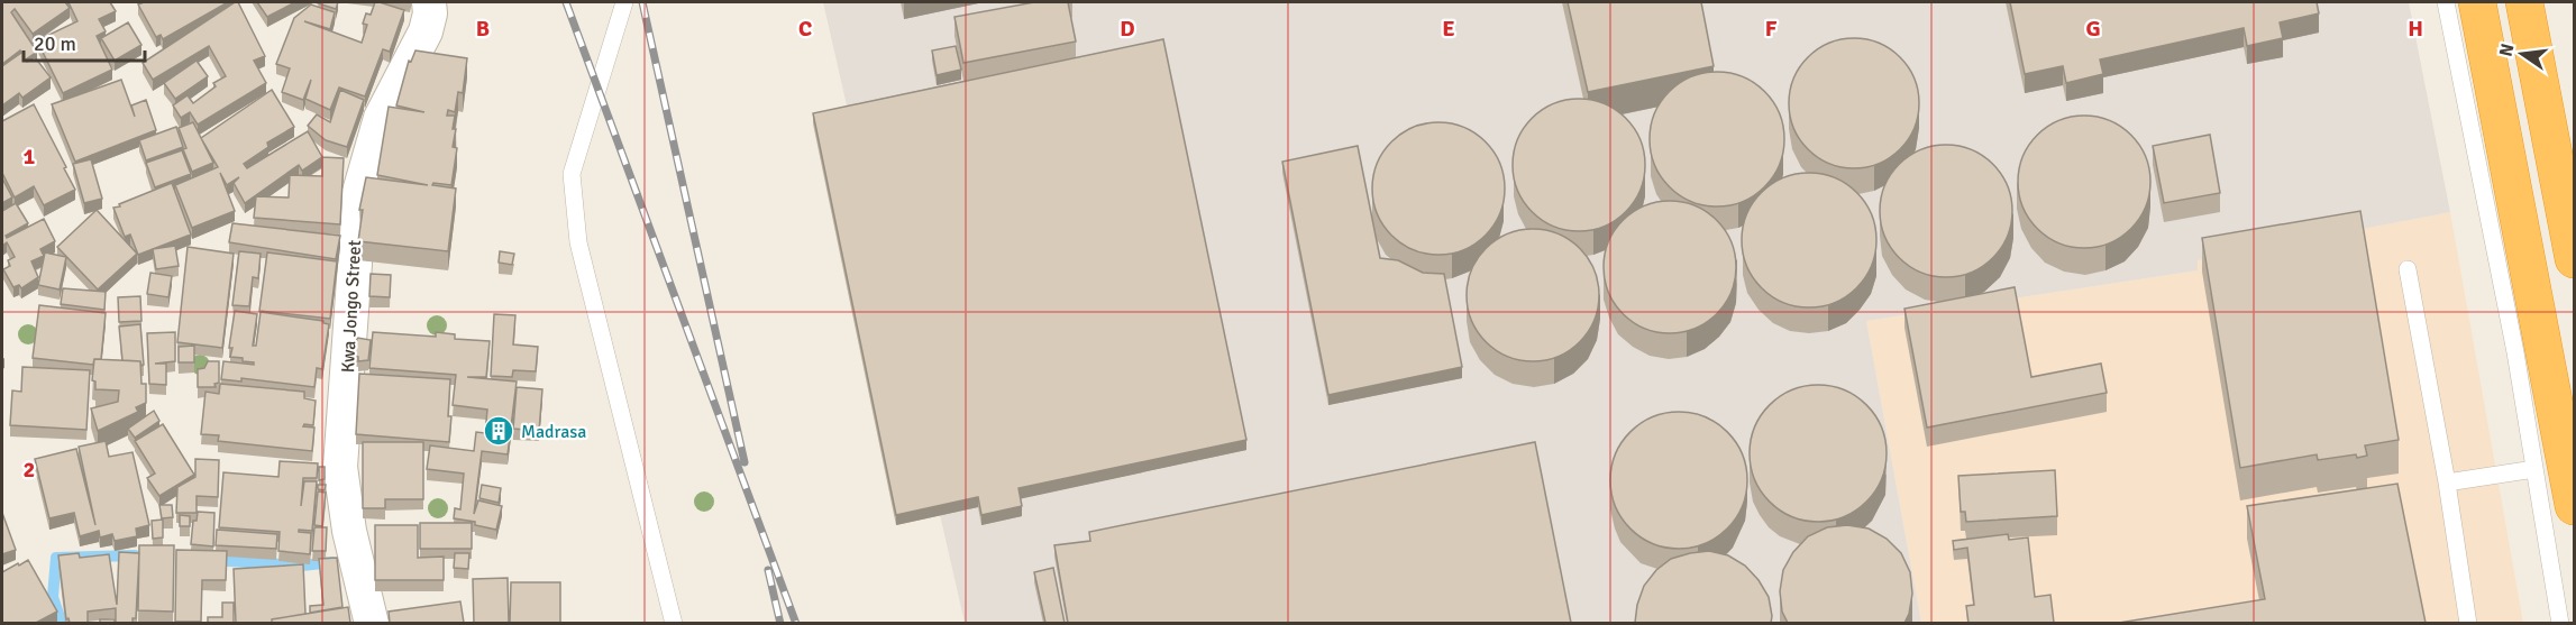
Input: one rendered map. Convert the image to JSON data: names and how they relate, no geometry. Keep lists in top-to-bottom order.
{
  "streets": {
    "street": ["Kwa Jongo Street"]
  },
  "places": {
    "building": ["Madrasa"]
  },
  "scale_bar": "20 m",
  "north": "left",
  "grid": {
    "columns": [
      "B",
      "C",
      "D",
      "E",
      "F",
      "G",
      "H"
    ],
    "rows": ["1", "2"]
  }
}
